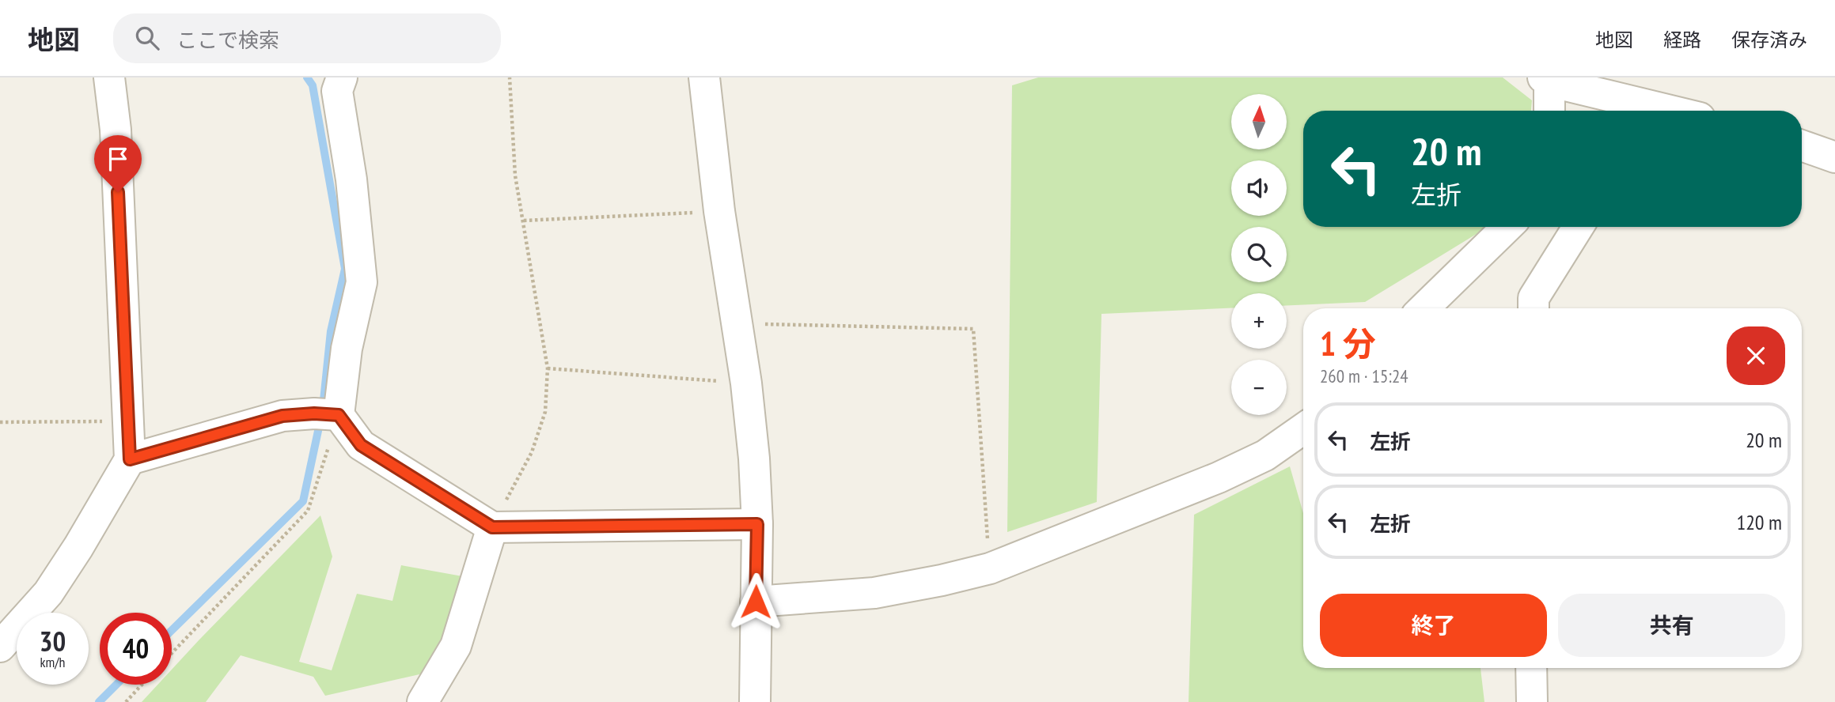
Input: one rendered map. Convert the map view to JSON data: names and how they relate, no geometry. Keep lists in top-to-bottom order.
{
  "north": "top",
  "page": {
    "header": "地図",
    "search": "ここで検索",
    "nav": ["地図", "経路", "保存済み"],
    "map_buttons": ["+", "−"],
    "turn": ["20 m", "左折"],
    "heading": ["1 分", "260 m · 15:24"],
    "list": [
      {
        "name": "左折",
        "value": "20 m"
      },
      {
        "name": "左折",
        "value": "120 m"
      }
    ],
    "buttons": ["終了", "共有"],
    "speed": "30 km/h",
    "limit": "40"
  }
}
